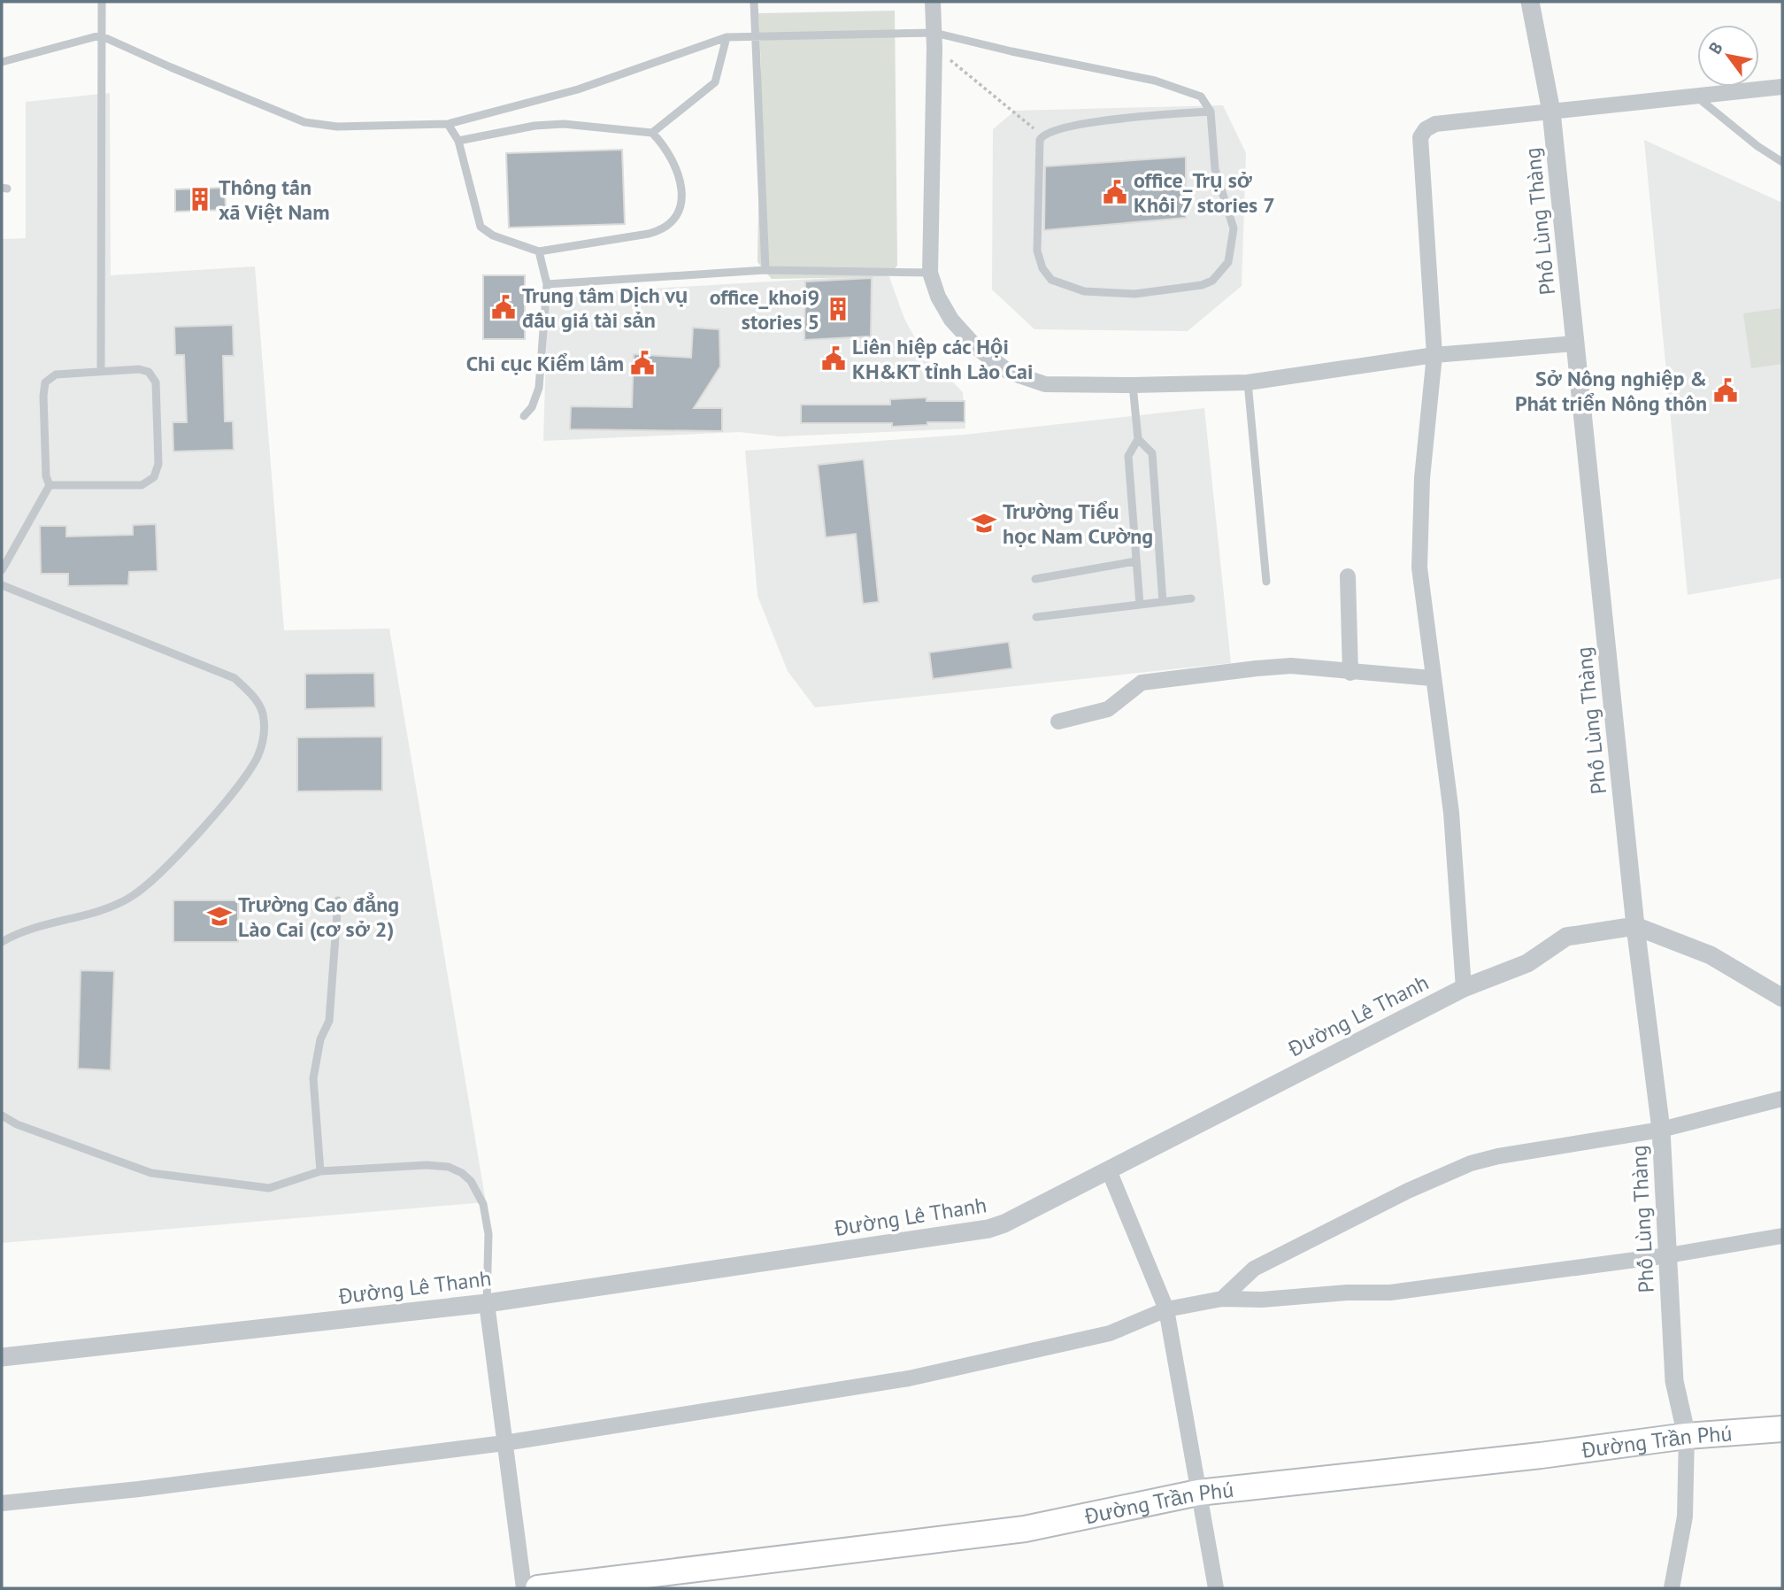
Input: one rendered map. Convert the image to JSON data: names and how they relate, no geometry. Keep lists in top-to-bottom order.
{
  "streets": {
    "main road": ["Đường Trần Phú"],
    "street": ["Phố Lùng Thàng", "Đường Lê Thanh"]
  },
  "crossings": [
    ["Phố Lùng Thàng", "Đường Lê Thanh"],
    ["Phố Lùng Thàng", "Đường Trần Phú"]
  ],
  "places": {
    "public building": [
      "office_Trụ sở Khối 7 stories 7",
      "Trung tâm Dịch vụ đấu giá tài sản",
      "Liên hiệp các Hội KH&KT tỉnh Lào Cai",
      "Chi cục Kiểm lâm",
      "Sở Nông nghiệp & Phát triển Nông thôn"
    ],
    "building": ["Thông tấn xã Việt Nam", "office_khoi9 stories 5"],
    "school or university": ["Trường Tiểu học Nam Cường", "Trường Cao đẳng Lào Cai (cơ sở 2)"]
  },
  "north": "top left"
}
